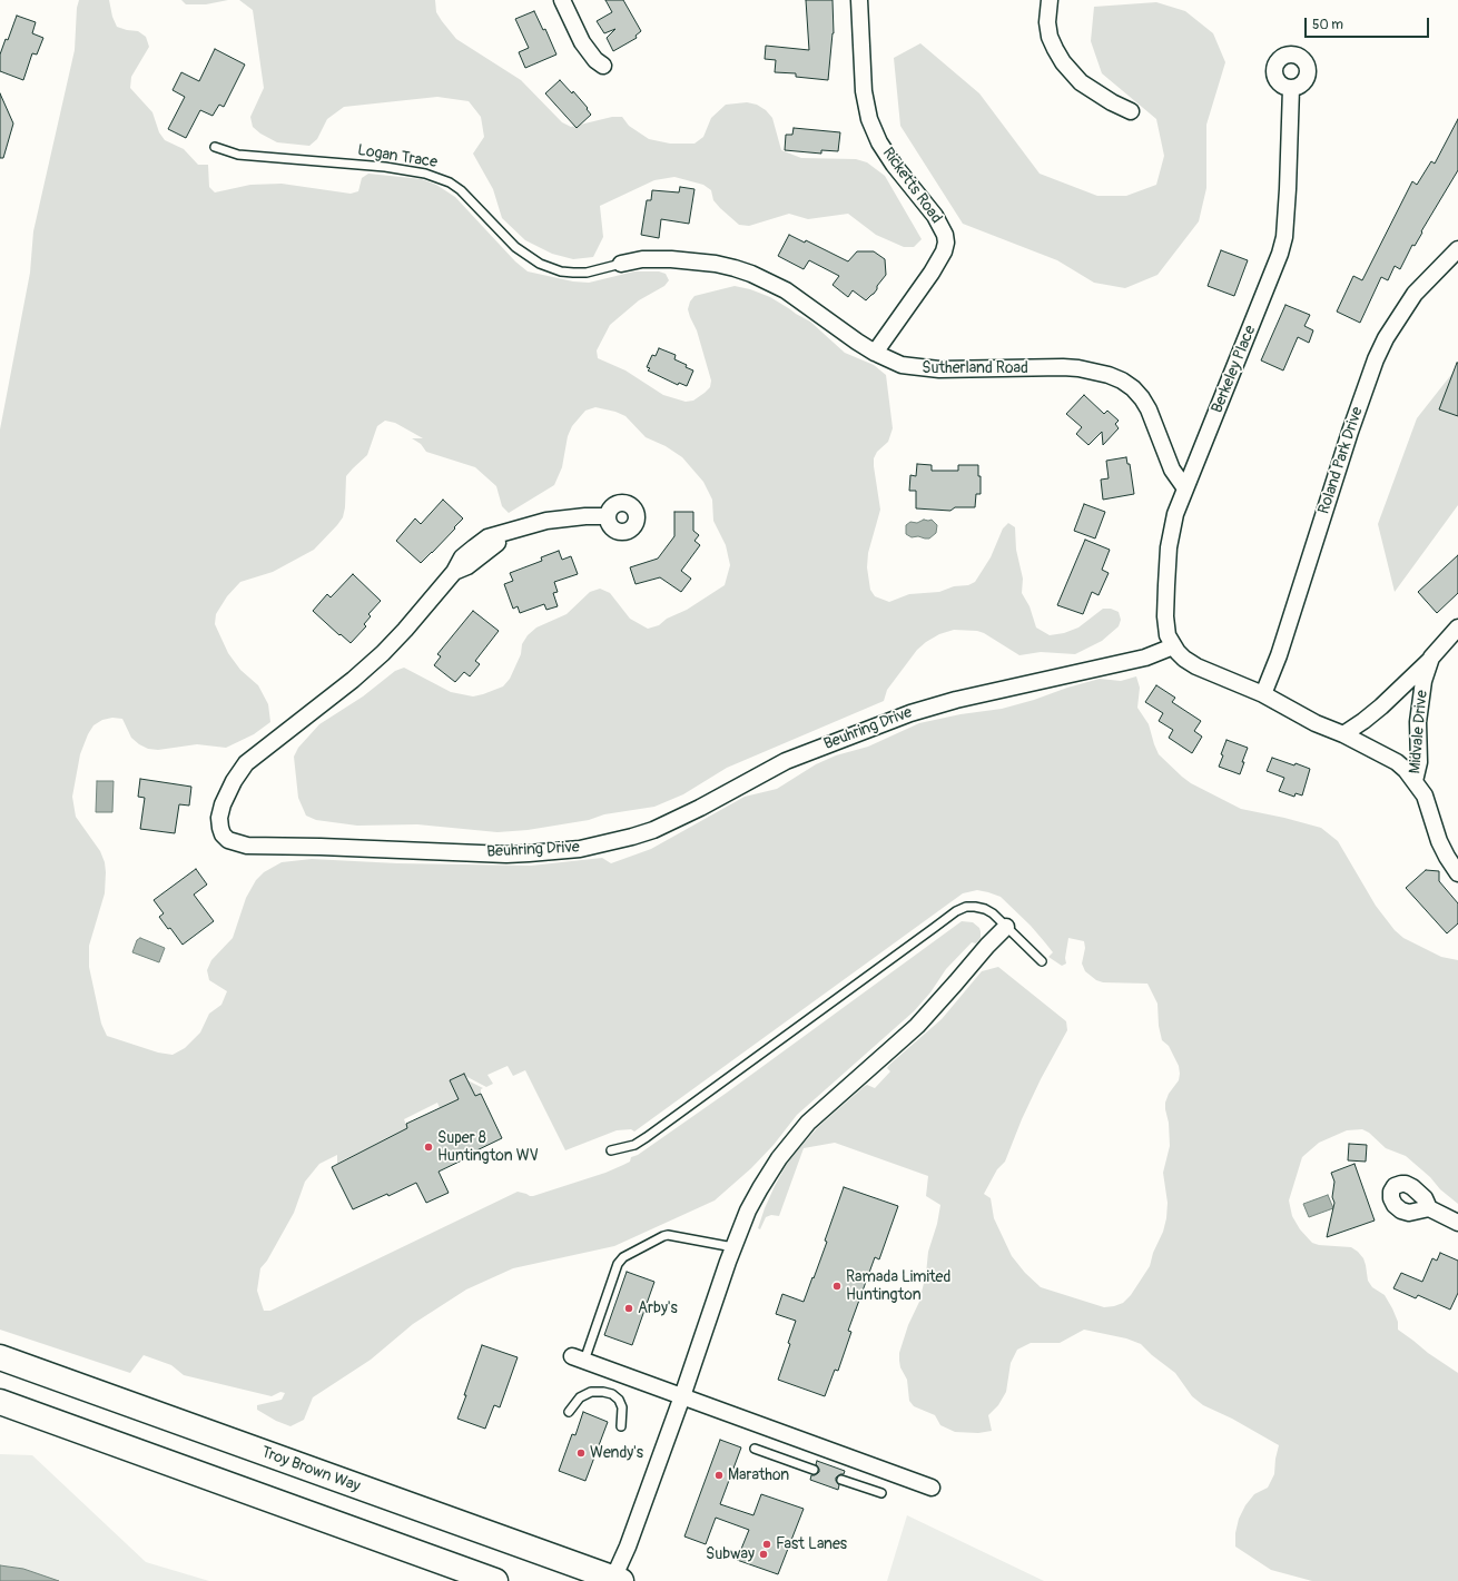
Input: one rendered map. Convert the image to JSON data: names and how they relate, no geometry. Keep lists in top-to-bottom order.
{
  "streets": {
    "main road": ["Troy Brown Way"],
    "street": [
      "Ricketts Road",
      "Sutherland Road",
      "Berkeley Place",
      "Roland Park Drive",
      "Beuhring Drive",
      "Midvale Drive"
    ],
    "lane": ["Logan Trace"]
  },
  "crossings": [
    ["Logan Trace", "Sutherland Road"],
    ["Ricketts Road", "Sutherland Road"],
    ["Sutherland Road", "Berkeley Place"],
    ["Berkeley Place", "Beuhring Drive"]
  ],
  "places": [
    "Super 8 Huntington WV",
    "Ramada Limited Huntington",
    "Arby's",
    "Wendy's",
    "Marathon",
    "Fast Lanes",
    "Subway"
  ],
  "scale_bar": "50 m"
}
